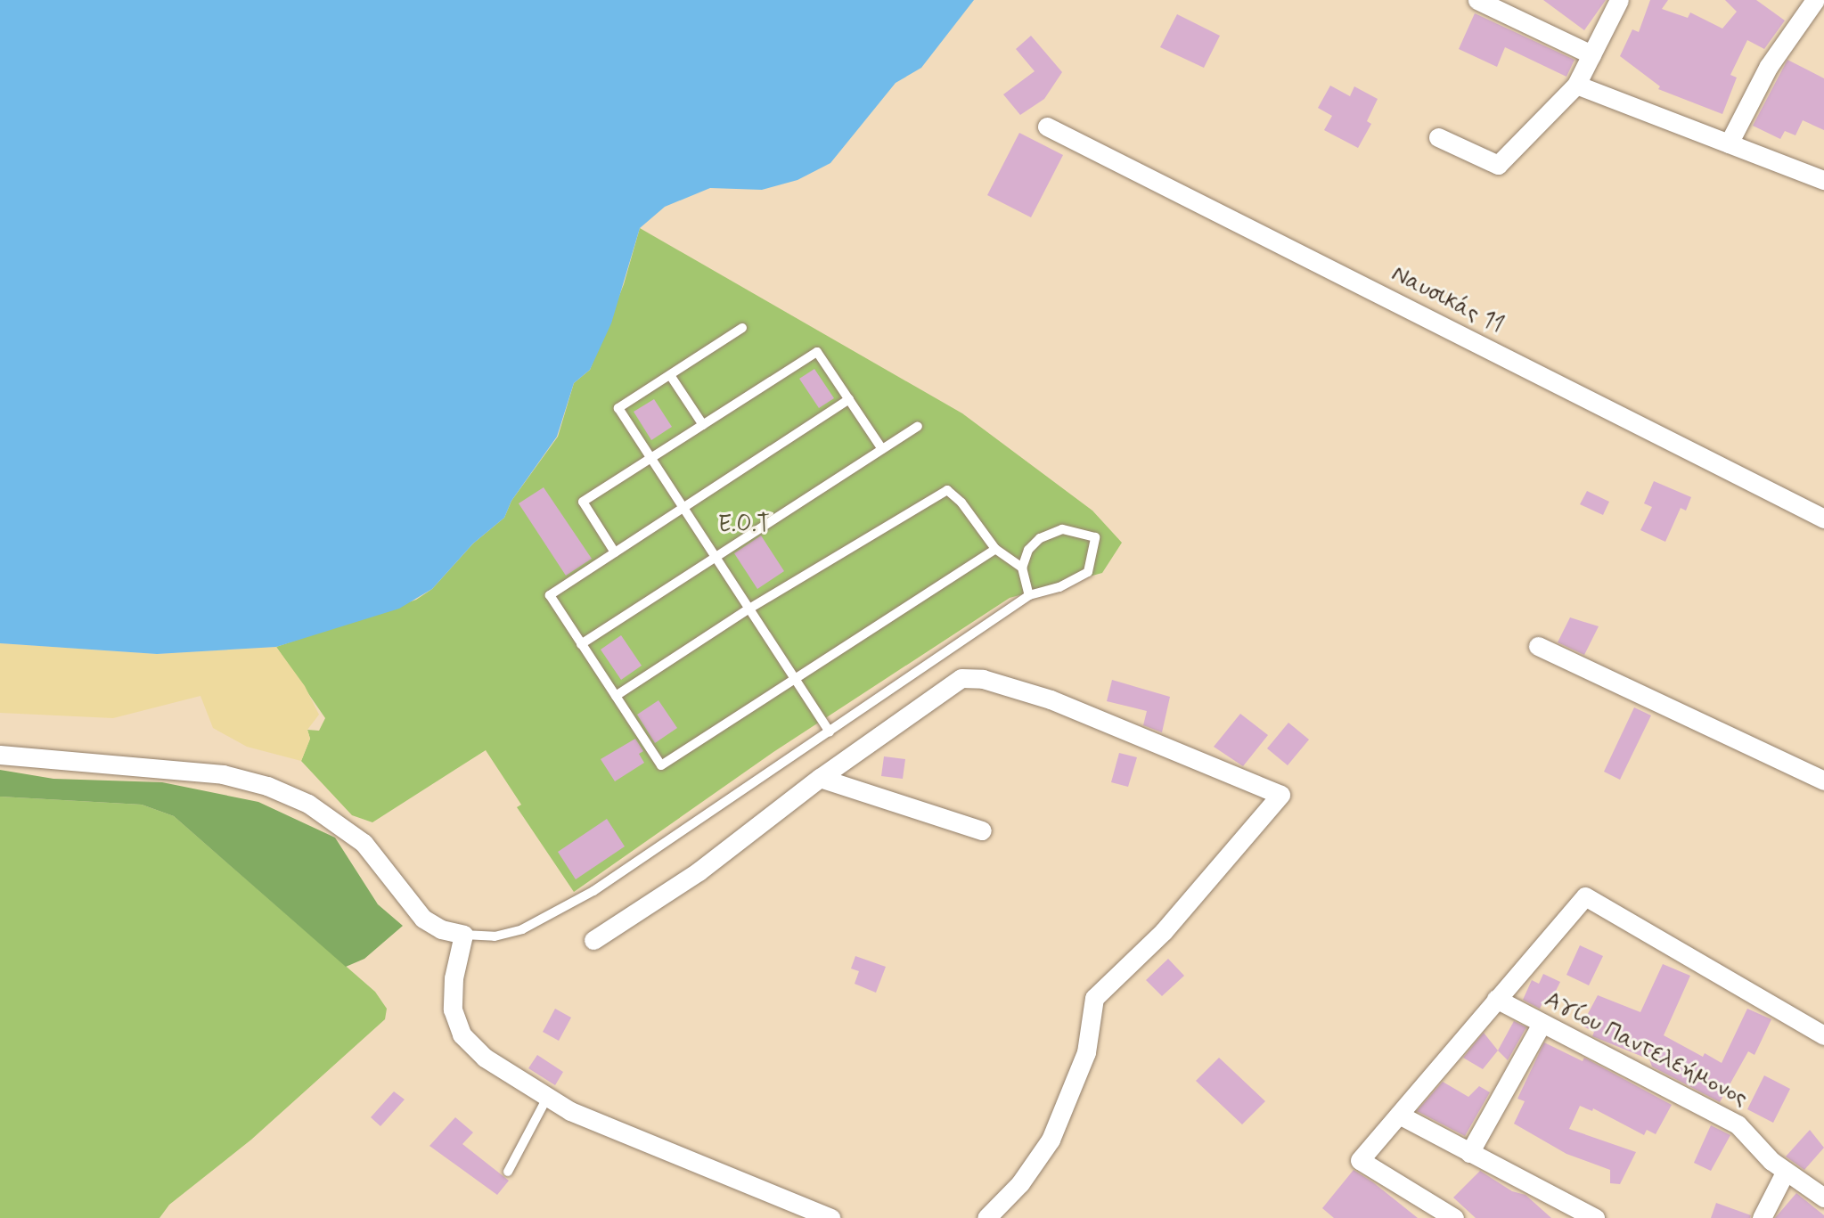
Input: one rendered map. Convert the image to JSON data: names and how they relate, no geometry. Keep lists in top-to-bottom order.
{
  "streets": {
    "street": ["Ναυσικάς 11", "Αγίου Παντελεήμονος"]
  },
  "parks": ["E.O.T"]
}
